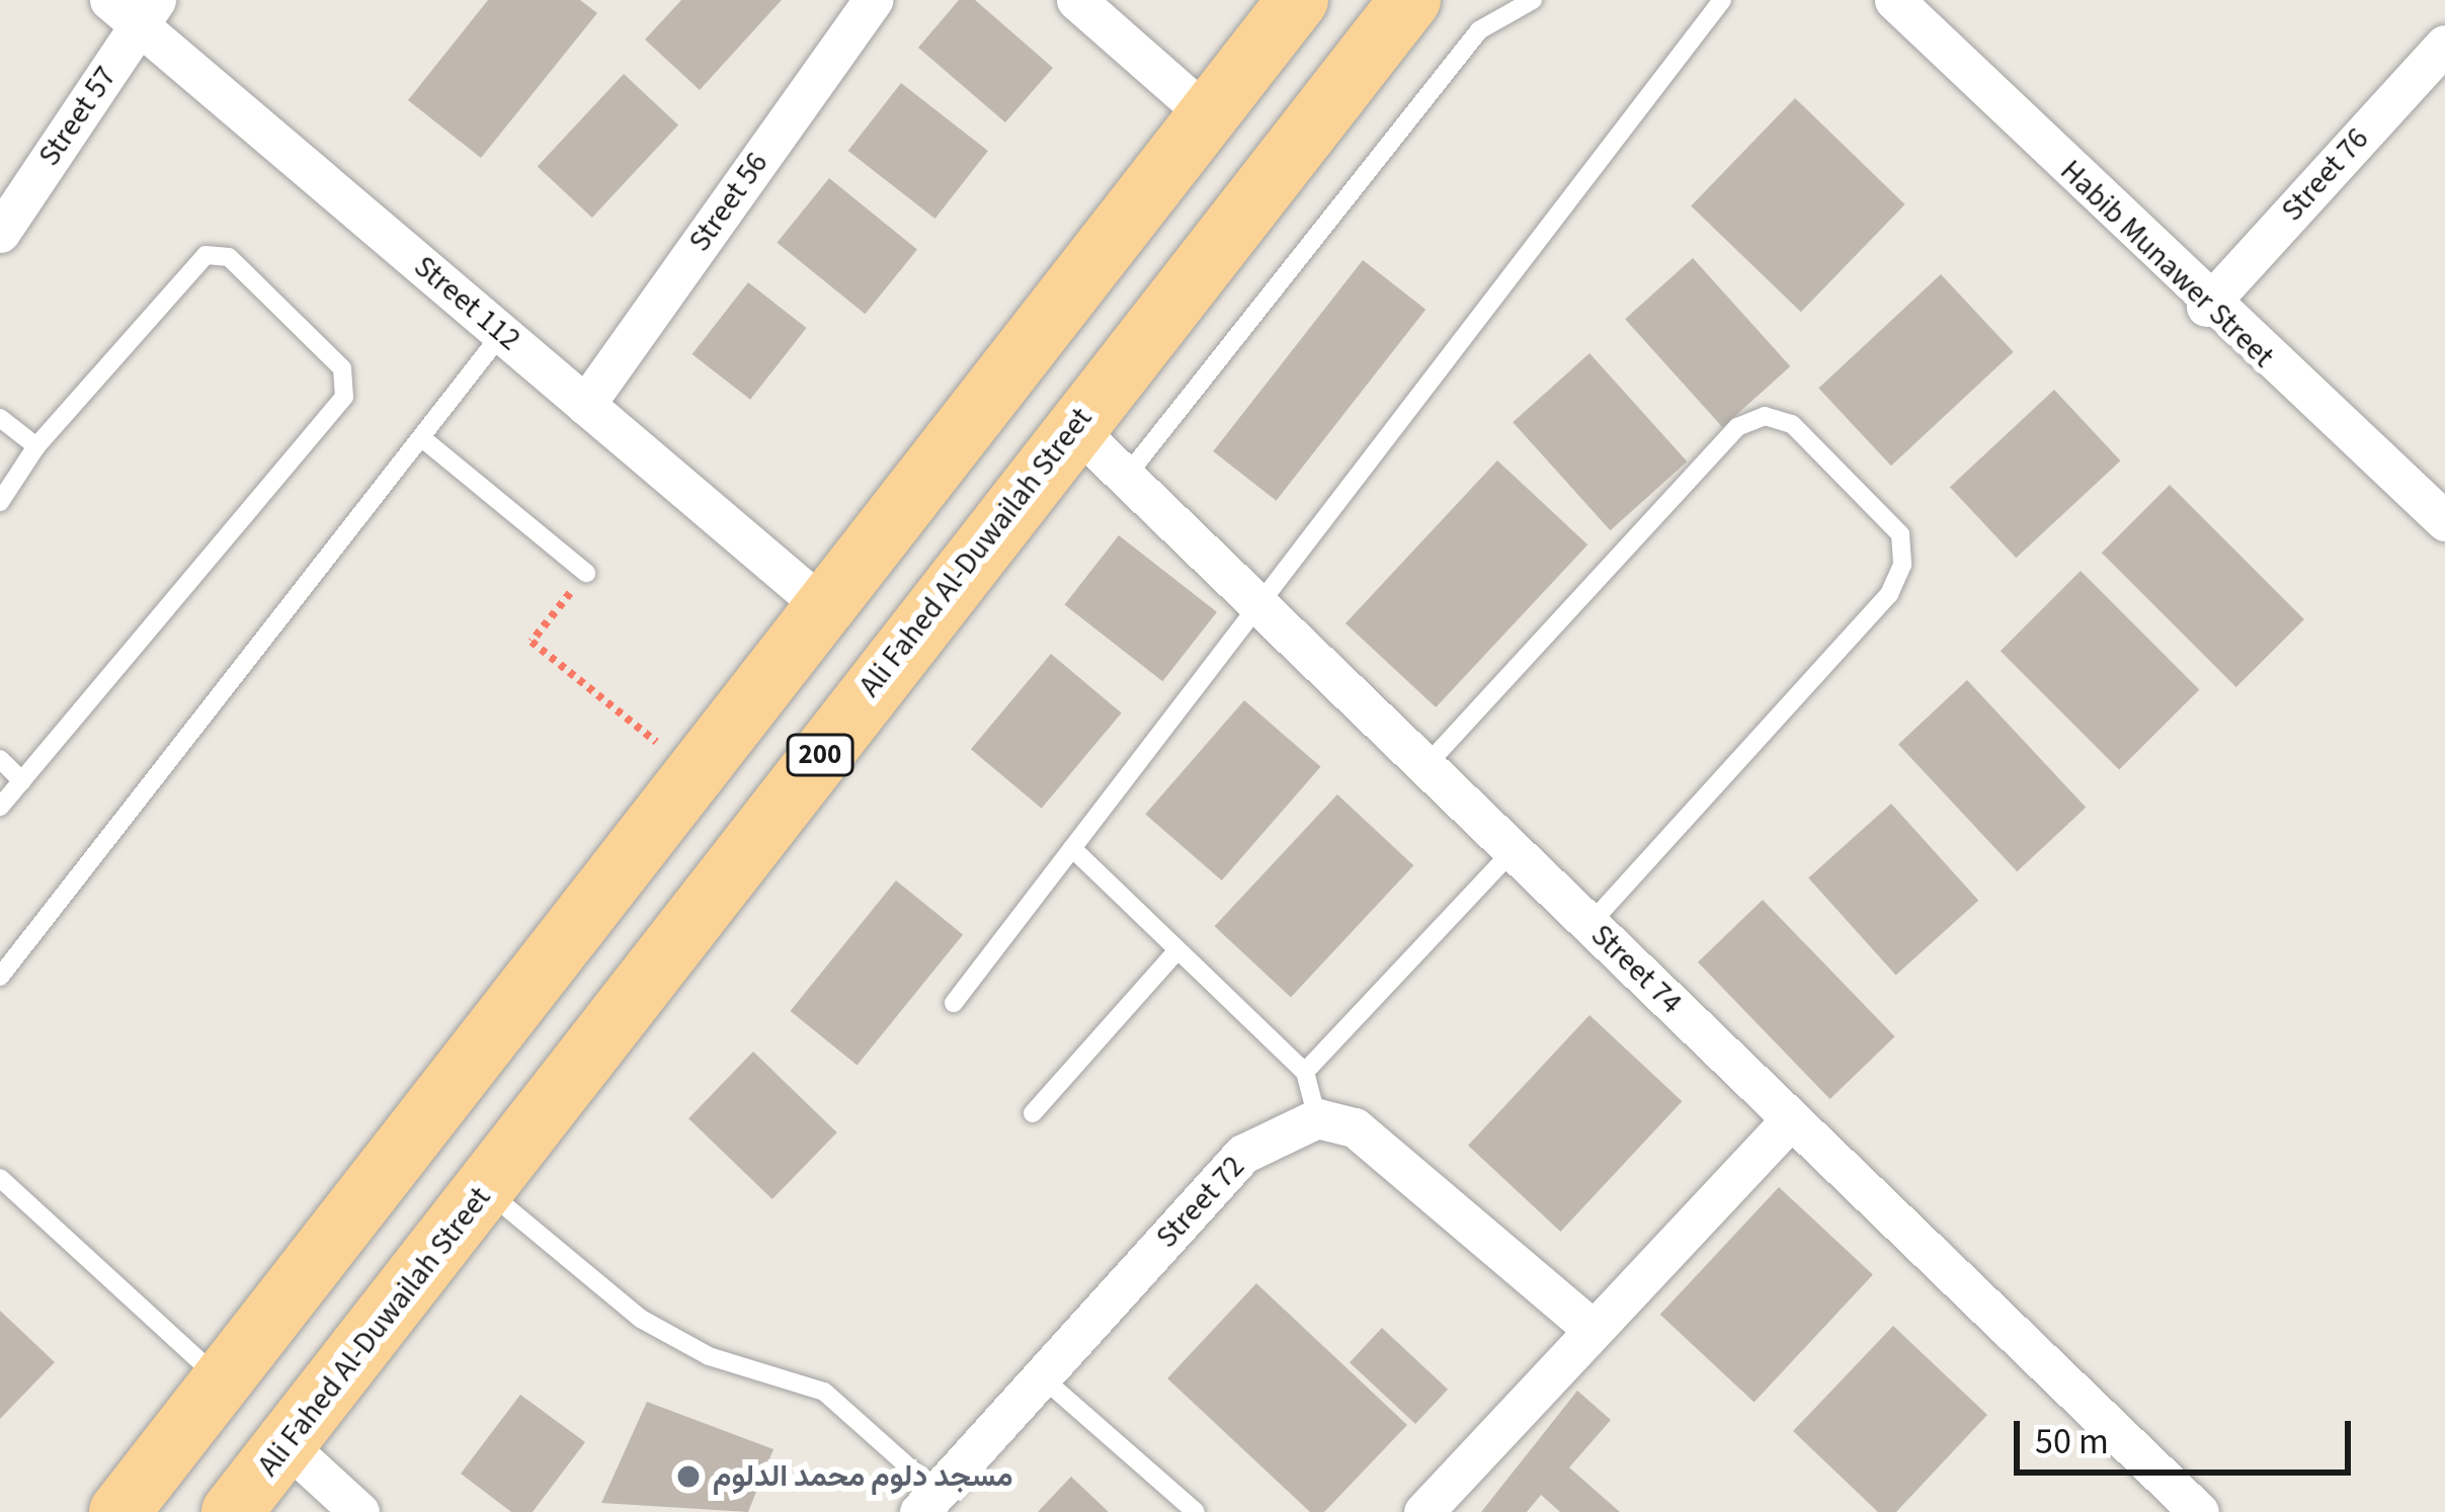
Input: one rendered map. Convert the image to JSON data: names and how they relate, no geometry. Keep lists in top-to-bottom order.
{
  "streets": {
    "main road": ["Ali Fahed Al-Duwailah Street", "200"],
    "street": [
      "Street 57",
      "Street 76",
      "Street 56",
      "Habib Munawer Street",
      "Street 112",
      "Street 74",
      "Street 72"
    ]
  },
  "crossings": [
    ["Street 57", "Street 112"],
    ["Street 76", "Habib Munawer Street"],
    ["Street 56", "Street 112"],
    ["Street 112", "200"],
    ["Ali Fahed Al-Duwailah Street", "Street 74"]
  ],
  "places": ["مسجد دلوم محمد الدلوم"],
  "scale_bar": "50 m"
}
